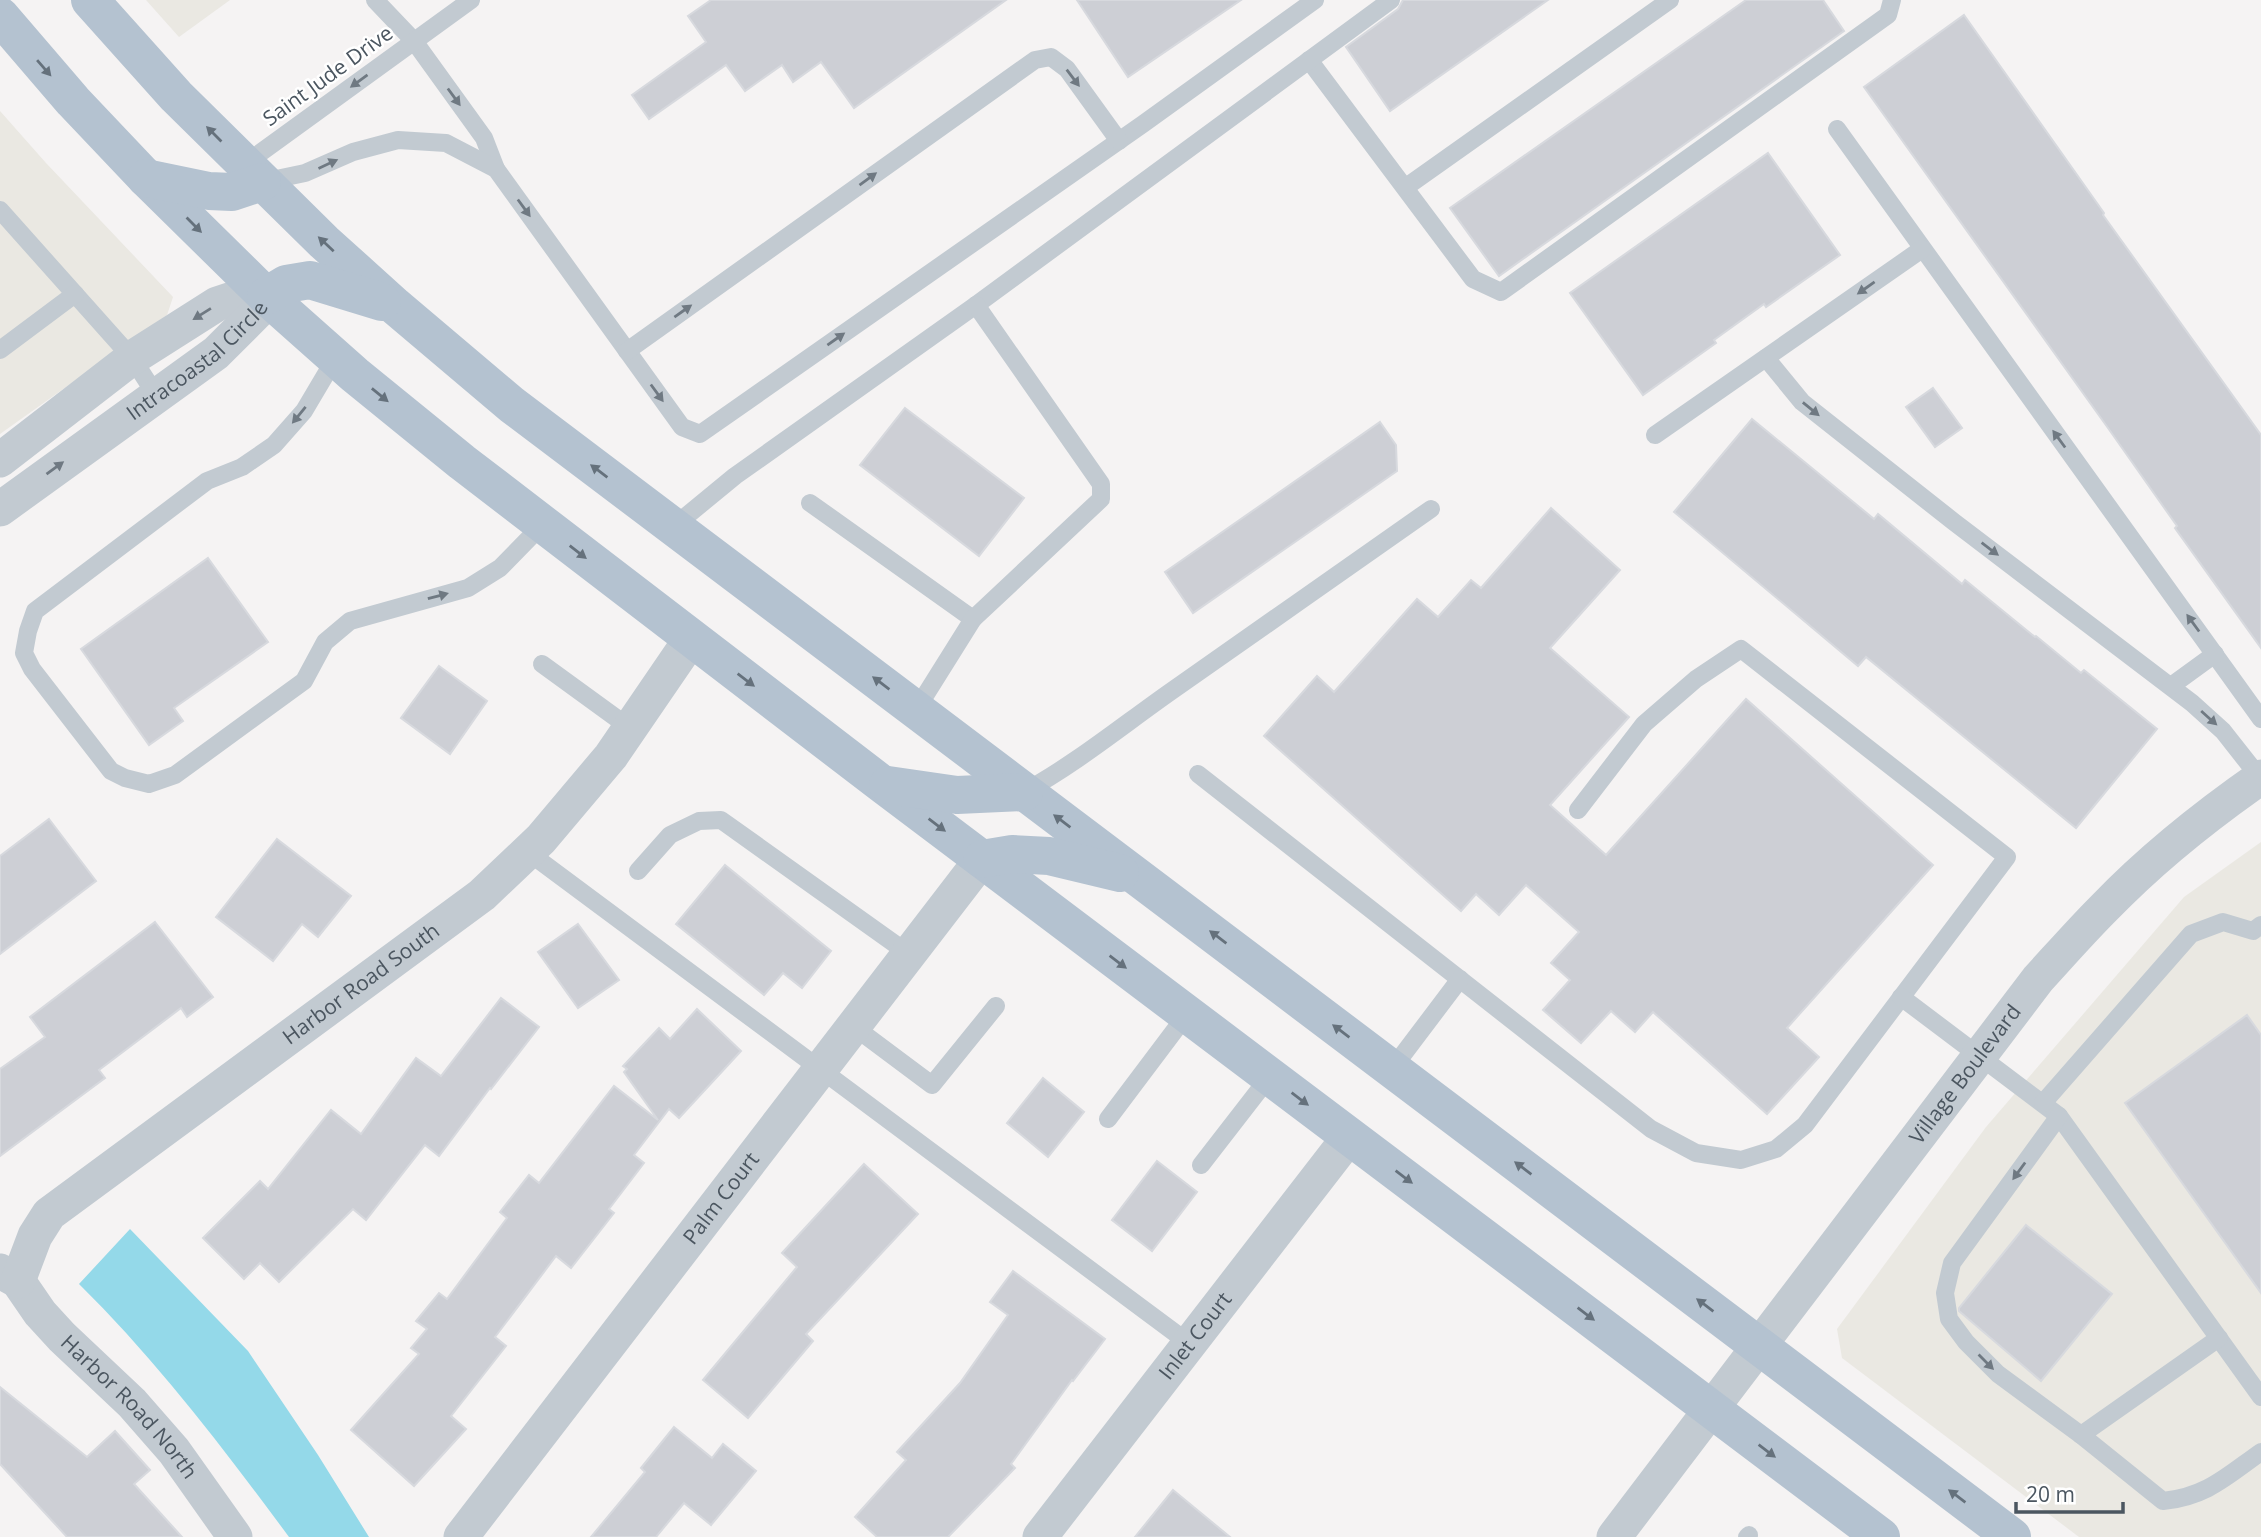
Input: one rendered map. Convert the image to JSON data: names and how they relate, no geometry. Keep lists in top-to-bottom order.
{
  "streets": {
    "street": [
      "Intracoastal Circle",
      "Harbor Road South",
      "Village Boulevard",
      "Palm Court",
      "Inlet Court",
      "Harbor Road North"
    ],
    "lane": ["Saint Jude Drive"]
  },
  "crossings": [
    ["Harbor Road South", "Harbor Road North"]
  ],
  "one_way": ["Saint Jude Drive"],
  "scale_bar": "20 m"
}
